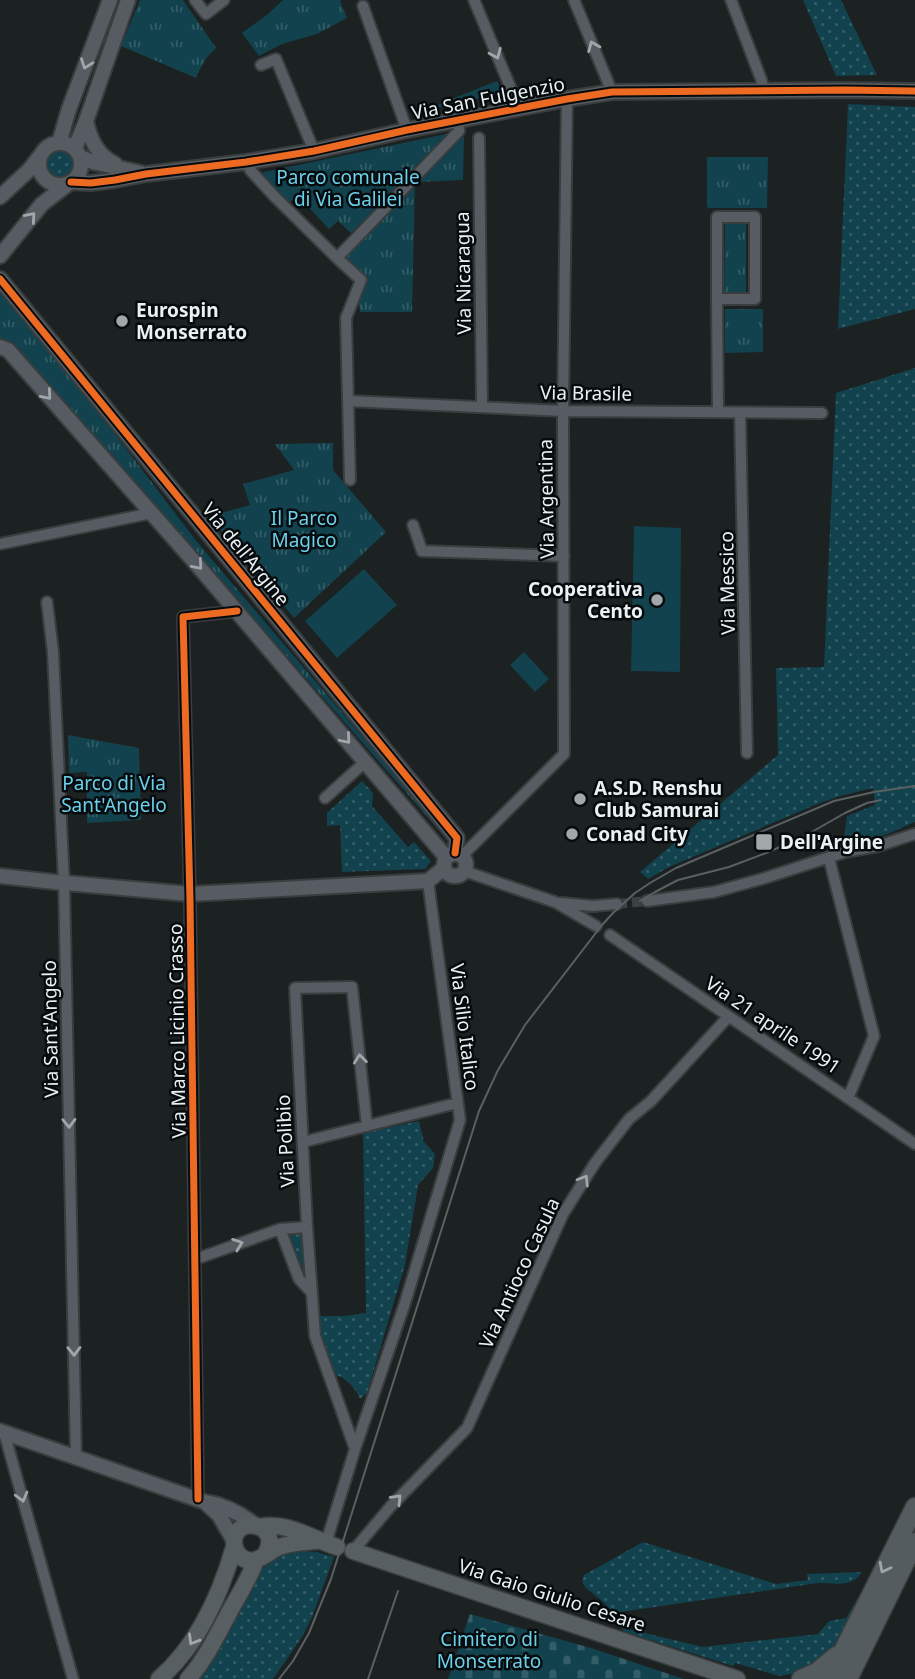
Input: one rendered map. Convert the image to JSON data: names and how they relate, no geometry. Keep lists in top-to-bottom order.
{
  "streets": {
    "main road": ["Via Gaio Giulio Cesare"],
    "street": [
      "Via San Fulgenzio",
      "Via Nicaragua",
      "Via Brasile",
      "Via Argentina",
      "Via dell'Argine",
      "Via Messico",
      "Via 21 aprile 1991",
      "Via Silio Italico",
      "Via Sant'Angelo",
      "Via Marco Licinio Crasso",
      "Via Polibio",
      "Via Antioco Casula"
    ]
  },
  "crossings": [
    ["Via San Fulgenzio", "Via Argentina"],
    ["Via Nicaragua", "Via Brasile"],
    ["Via Brasile", "Via Argentina"],
    ["Via Brasile", "Via Messico"],
    ["Via Argentina", "Via dell'Argine"],
    ["Via 21 aprile 1991", "Via Antioco Casula"],
    ["Via Silio Italico", "Via Polibio"],
    ["Via Sant'Angelo", "Via Gaio Giulio Cesare"],
    ["Via Marco Licinio Crasso", "Via Gaio Giulio Cesare"],
    ["Via Antioco Casula", "Via Gaio Giulio Cesare"]
  ],
  "one_way": ["Via Sant'Angelo", "Via Antioco Casula"],
  "parks": [
    "Parco comunale di Via Galilei",
    "Il Parco Magico",
    "Parco di Via Sant'Angelo",
    "Cimitero di Monserrato"
  ],
  "places": {
    "other": [
      "Eurospin Monserrato",
      "Cooperativa Cento",
      "A.S.D. Renshu Club Samurai",
      "Conad City"
    ],
    "transit": ["Dell'Argine"]
  }
}
